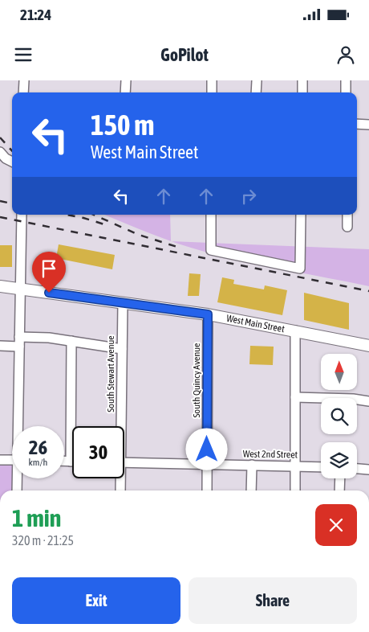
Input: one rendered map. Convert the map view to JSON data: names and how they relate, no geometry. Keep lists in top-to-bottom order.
{
  "streets": {
    "main road": ["West Main Street"],
    "street": ["South Stewart Avenue", "South Quincy Avenue", "West 2nd Street"]
  },
  "crossings": [
    ["West Main Street", "South Stewart Avenue"],
    ["West Main Street", "South Quincy Avenue"],
    ["South Quincy Avenue", "West 2nd Street"]
  ],
  "north": "top",
  "page": {
    "status": "21:24",
    "header": "GoPilot",
    "turn": ["150 m", "West Main Street"],
    "speed": "26 km/h",
    "limit": "30",
    "heading": ["1 min", "320 m · 21:25"],
    "buttons": ["Exit", "Share"]
  }
}
